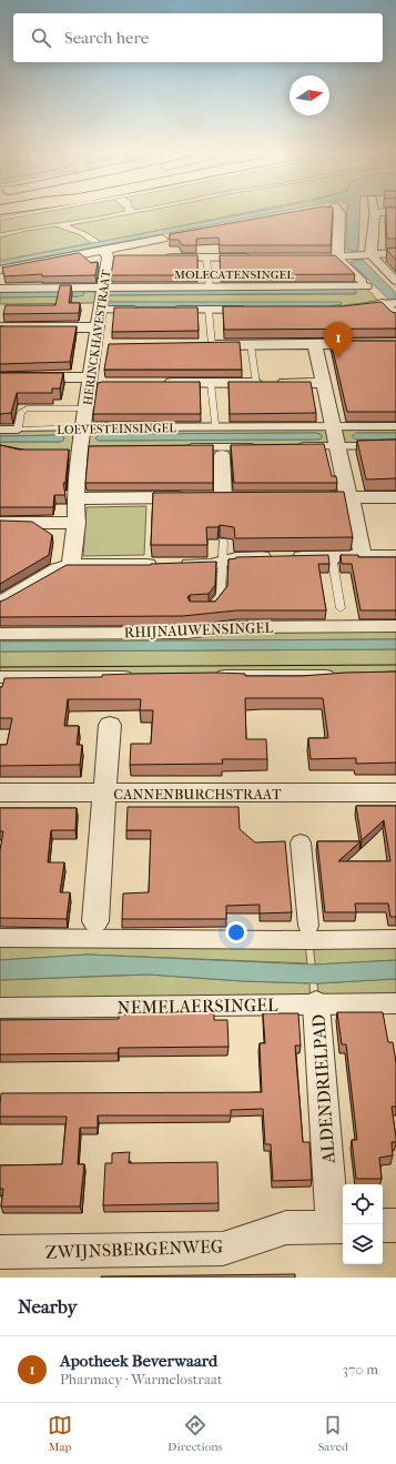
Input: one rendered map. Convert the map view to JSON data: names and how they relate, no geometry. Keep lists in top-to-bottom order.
{
  "streets": {
    "street": [
      "MOLECATENSINGEL",
      "HERINCKHAVESTRAAT",
      "LOEVESTEINSINGEL",
      "RHIJNAUWENSINGEL",
      "CANNENBURCHSTRAAT",
      "NEMELAERSINGEL",
      "ALDENDRIELPAD",
      "ZWIJNSBERGENWEG"
    ]
  },
  "crossings": [
    ["MOLECATENSINGEL", "HERINCKHAVESTRAAT"],
    ["HERINCKHAVESTRAAT", "LOEVESTEINSINGEL"],
    ["NEMELAERSINGEL", "ALDENDRIELPAD"],
    ["ALDENDRIELPAD", "ZWIJNSBERGENWEG"]
  ],
  "north": "right",
  "page": {
    "search": "Search here",
    "pins": "1",
    "heading": "Nearby",
    "list": [
      {
        "mark": "1",
        "name": "Apotheek Beverwaard",
        "note": "Pharmacy · Warmelostraat",
        "value": "370 m"
      }
    ],
    "nav": ["Map", "Directions", "Saved"]
  }
}
